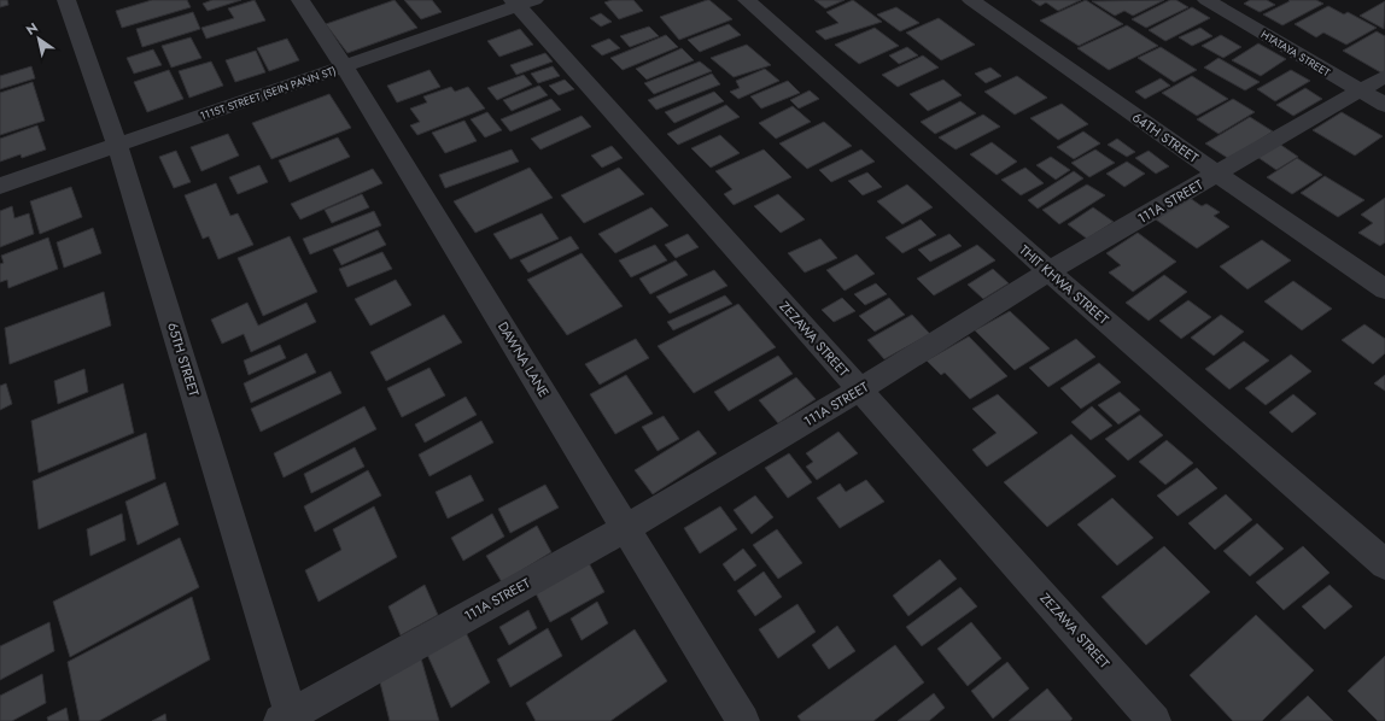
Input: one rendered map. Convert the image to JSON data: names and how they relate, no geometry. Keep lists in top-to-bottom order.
{
  "streets": {
    "street": [
      "HTATAYA STREET",
      "111ST STREET (SEIN PANN ST)",
      "64TH STREET",
      "111A STREET",
      "THIT KHWA STREET",
      "ZEZAWA STREET",
      "65TH STREET",
      "DAWNA LANE"
    ]
  },
  "crossings": [
    ["HTATAYA STREET", "111A STREET"],
    ["111ST STREET (SEIN PANN ST)", "ZEZAWA STREET"],
    ["111ST STREET (SEIN PANN ST)", "65TH STREET"],
    ["111ST STREET (SEIN PANN ST)", "DAWNA LANE"],
    ["64TH STREET", "111A STREET"],
    ["111A STREET", "THIT KHWA STREET"],
    ["111A STREET", "ZEZAWA STREET"],
    ["111A STREET", "65TH STREET"],
    ["111A STREET", "DAWNA LANE"]
  ],
  "north": "top left"
}
